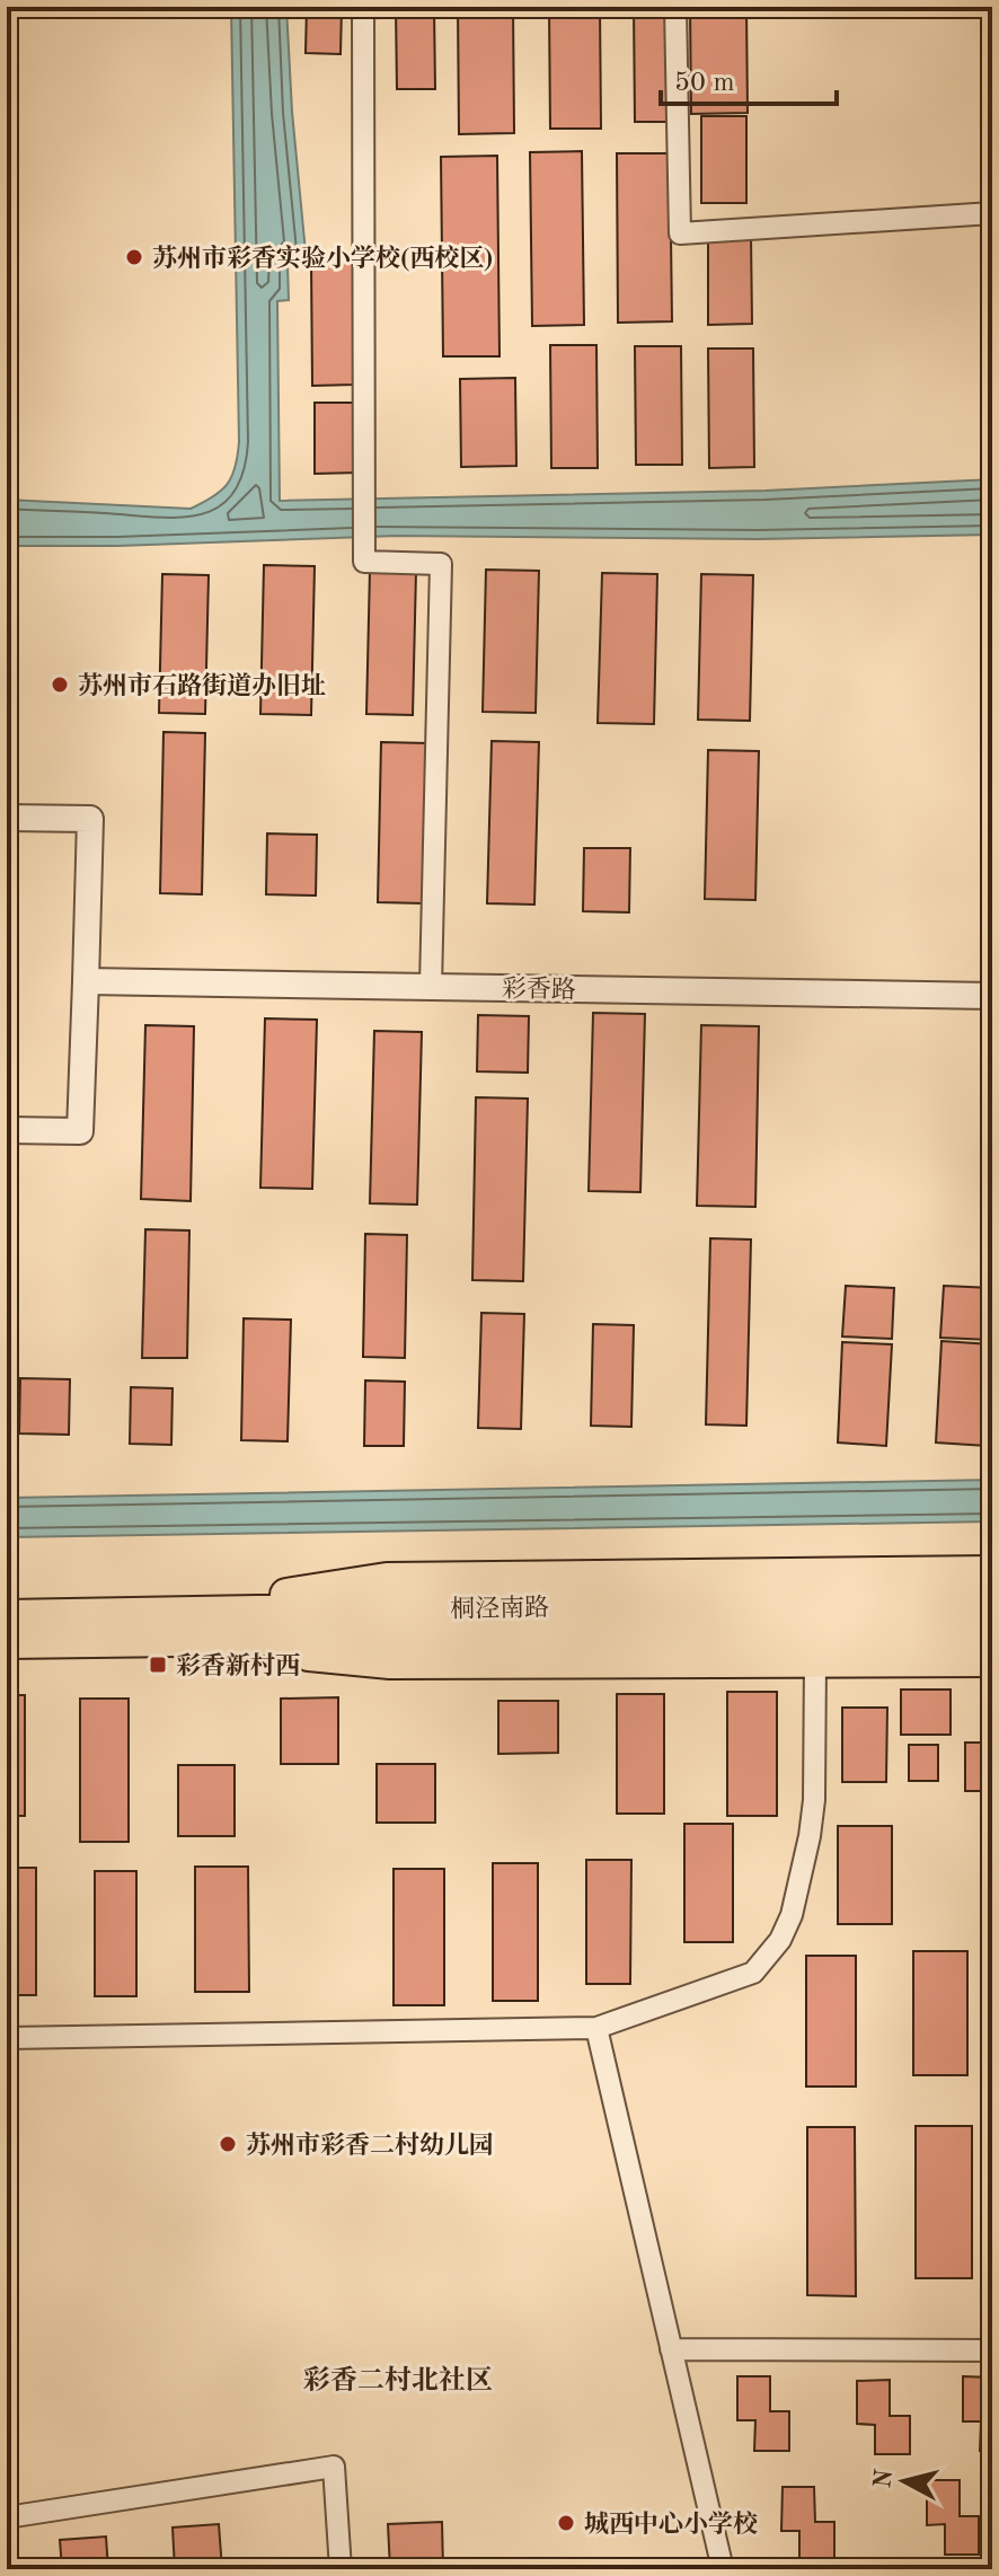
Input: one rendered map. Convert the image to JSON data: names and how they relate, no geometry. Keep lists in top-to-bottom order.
{
  "streets": {
    "main road": ["桐泾南路"],
    "street": ["彩香路"]
  },
  "districts": ["彩香二村北社区"],
  "places": {
    "other": [
      "苏州市彩香实验小学校(西校区)",
      "苏州市石路街道办旧址",
      "苏州市彩香二村幼儿园",
      "城西中心小学校"
    ],
    "transit": ["彩香新村西"]
  },
  "scale_bar": "50 m",
  "north": "left"
}
